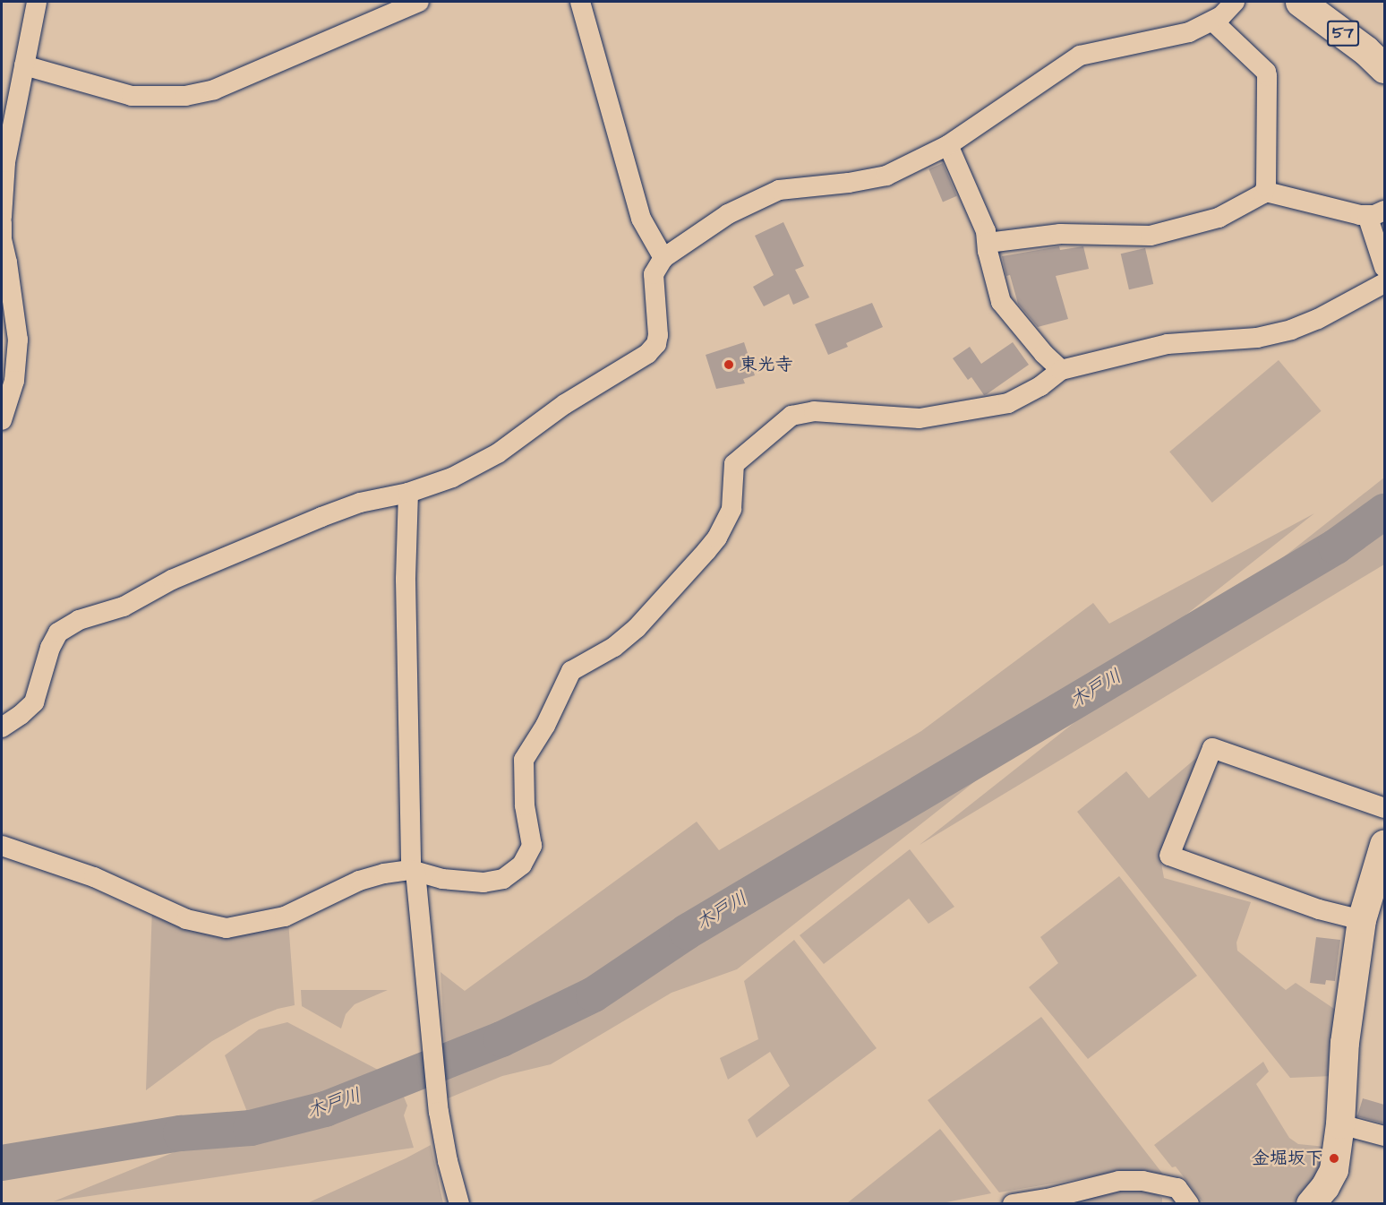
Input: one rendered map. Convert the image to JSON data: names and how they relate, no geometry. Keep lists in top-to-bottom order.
{
  "streets": {
    "main road": ["57"]
  },
  "water": ["木戸川"],
  "places": ["東光寺", "金堀坂下"]
}
